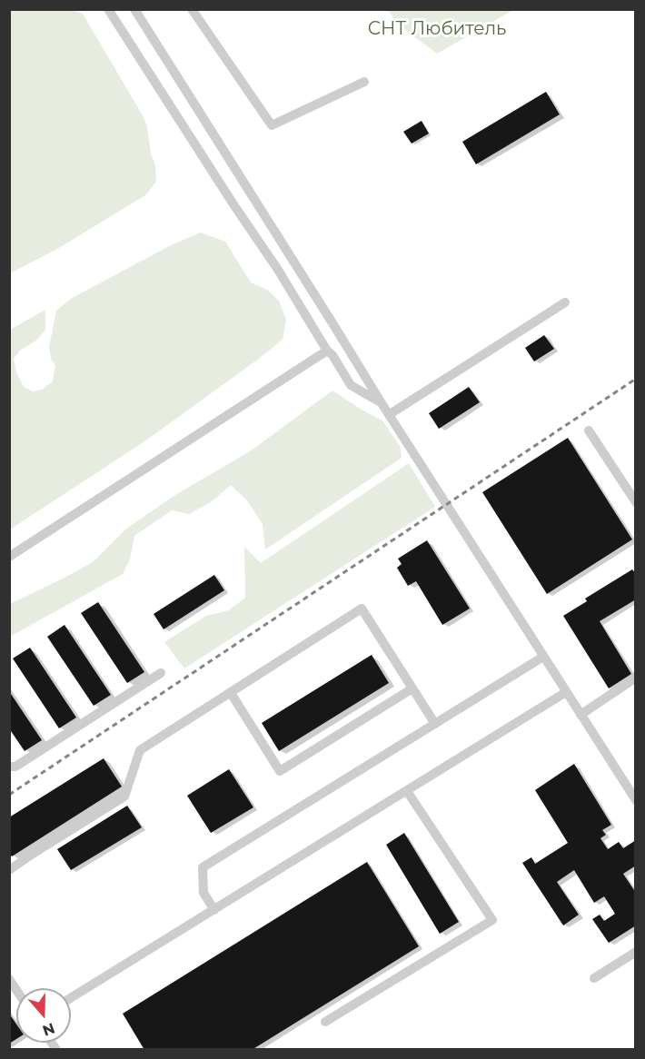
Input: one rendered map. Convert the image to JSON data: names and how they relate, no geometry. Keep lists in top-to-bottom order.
{
  "parks": ["СНТ Любитель"],
  "north": "bottom"
}
